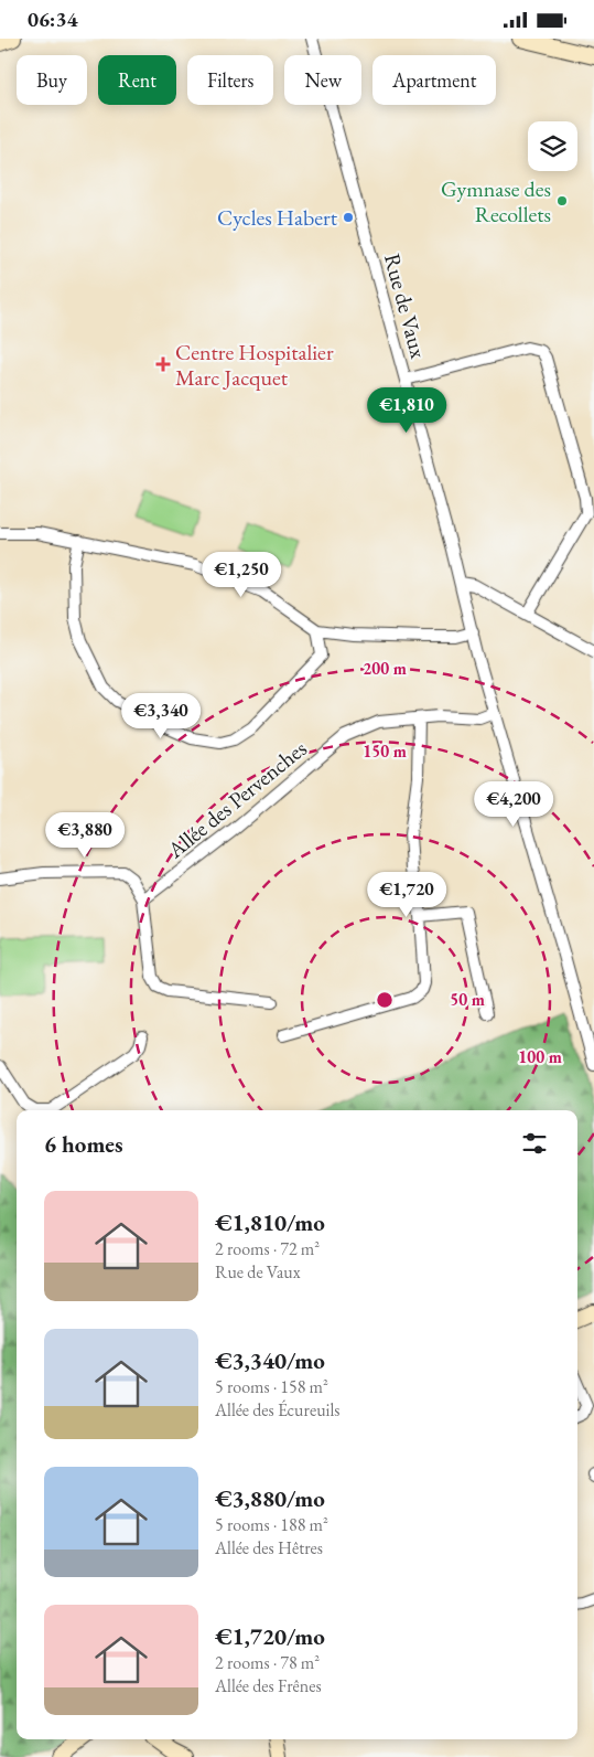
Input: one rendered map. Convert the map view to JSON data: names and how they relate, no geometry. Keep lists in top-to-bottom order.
{
  "streets": {
    "street": ["Rue de Vaux", "Allée des Pervenches"]
  },
  "crossings": [
    ["Rue de Vaux", "Allée des Pervenches"]
  ],
  "places": {
    "other": ["Gymnase des Recollets", "Cycles Habert"],
    "health": ["Centre Hospitalier Marc Jacquet"]
  },
  "page": {
    "status": "06:34",
    "chip": [
      "Buy",
      "Rent",
      "Filters",
      "New",
      "Apartment"
    ],
    "price": [
      "€1,810",
      "€1,250",
      "€3,340",
      "€4,200",
      "€3,880",
      "€1,720"
    ],
    "heading": "6 homes",
    "list": [
      {
        "name": "€1,810/mo",
        "note": "2 rooms · 72 m² · Rue de Vaux"
      },
      {
        "name": "€3,340/mo",
        "note": "5 rooms · 158 m² · Allée des Écureuils"
      },
      {
        "name": "€3,880/mo",
        "note": "5 rooms · 188 m² · Allée des Hêtres"
      },
      {
        "name": "€1,720/mo",
        "note": "2 rooms · 78 m² · Allée des Frênes"
      }
    ]
  },
  "rings": [
    "200 m",
    "150 m",
    "50 m",
    "100 m"
  ]
}
